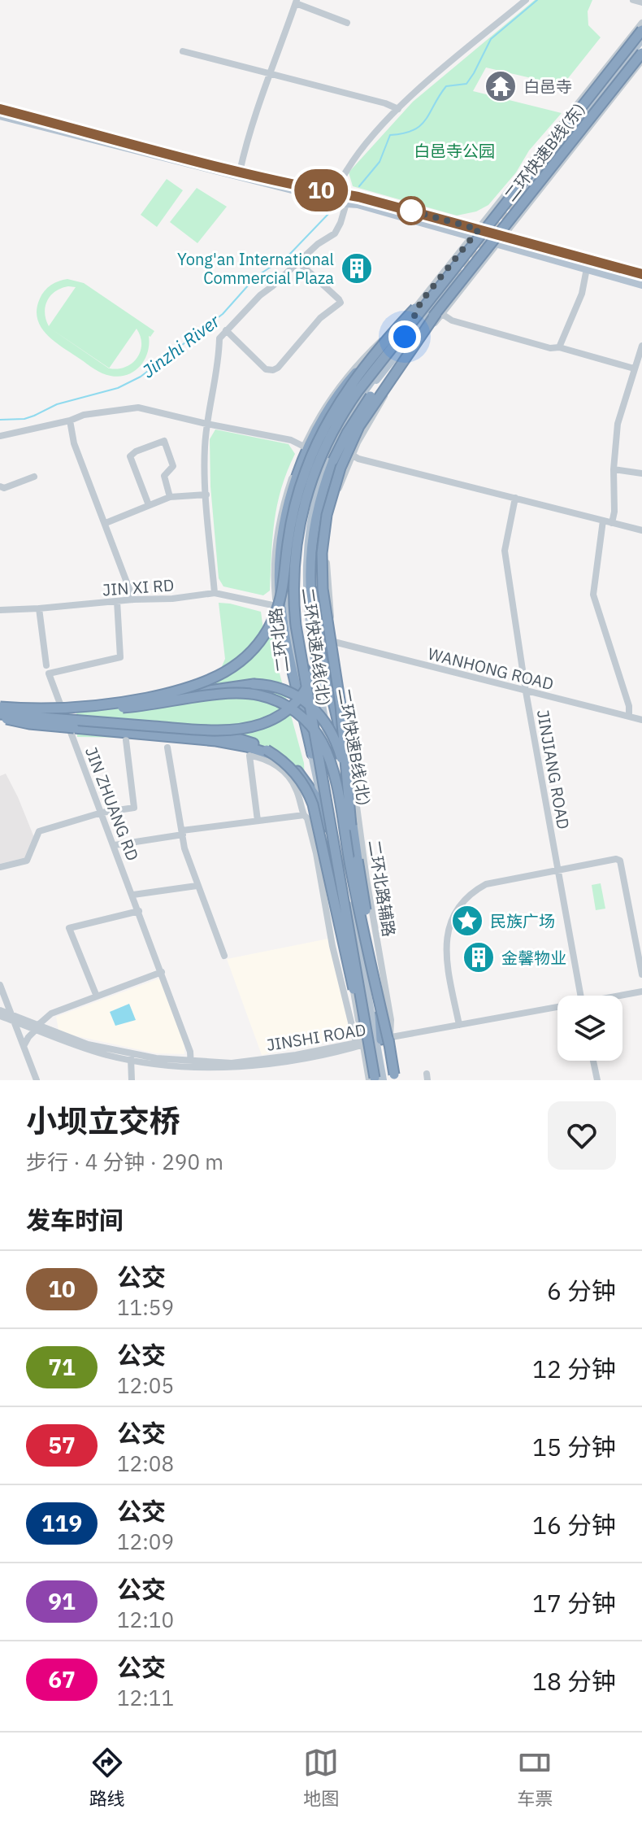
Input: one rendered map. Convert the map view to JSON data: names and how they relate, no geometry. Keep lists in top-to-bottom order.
{
  "streets": {
    "highway": ["二环快速B线(东)", "二环快速A线(北)", "二环快速B线(北)"],
    "main road": ["二环北路"],
    "street": [
      "JIN XI RD",
      "WANHONG ROAD",
      "JINJIANG ROAD",
      "JIN ZHUANG RD",
      "二环北路辅路",
      "JINSHI ROAD"
    ]
  },
  "crossings": [
    ["二环快速B线(东)", "二环快速B线(北)"],
    ["JIN XI RD", "JIN ZHUANG RD"],
    ["二环北路", "二环快速A线(北)"],
    ["二环北路", "二环快速B线(北)"],
    ["二环北路", "二环北路辅路"],
    ["二环北路", "JINSHI ROAD"],
    ["WANHONG ROAD", "JINJIANG ROAD"],
    ["WANHONG ROAD", "二环北路辅路"],
    ["二环快速B线(北)", "二环北路辅路"],
    ["二环快速B线(北)", "JINSHI ROAD"],
    ["JIN ZHUANG RD", "JINSHI ROAD"],
    ["二环北路辅路", "JINSHI ROAD"]
  ],
  "water": ["Jinzhi River"],
  "parks": ["白邑寺公园"],
  "places": {
    "temple": ["白邑寺"],
    "building": ["Yong'an International Commercial Plaza", "金馨物业"],
    "place": ["民族广场"]
  },
  "lines": ["bus line 10"],
  "page": {
    "on_map": "10",
    "heading": [
      ["小坝立交桥", "步行 · 4 分钟 · 290 m"],
      "发车时间"
    ],
    "list": [
      {
        "mark": "10",
        "name": "公交",
        "note": "11:59",
        "value": "6 分钟"
      },
      {
        "mark": "71",
        "name": "公交",
        "note": "12:05",
        "value": "12 分钟"
      },
      {
        "mark": "57",
        "name": "公交",
        "note": "12:08",
        "value": "15 分钟"
      },
      {
        "mark": "119",
        "name": "公交",
        "note": "12:09",
        "value": "16 分钟"
      },
      {
        "mark": "91",
        "name": "公交",
        "note": "12:10",
        "value": "17 分钟"
      },
      {
        "mark": "67",
        "name": "公交",
        "note": "12:11",
        "value": "18 分钟"
      }
    ],
    "tabs": ["路线", "地图", "车票"]
  }
}
